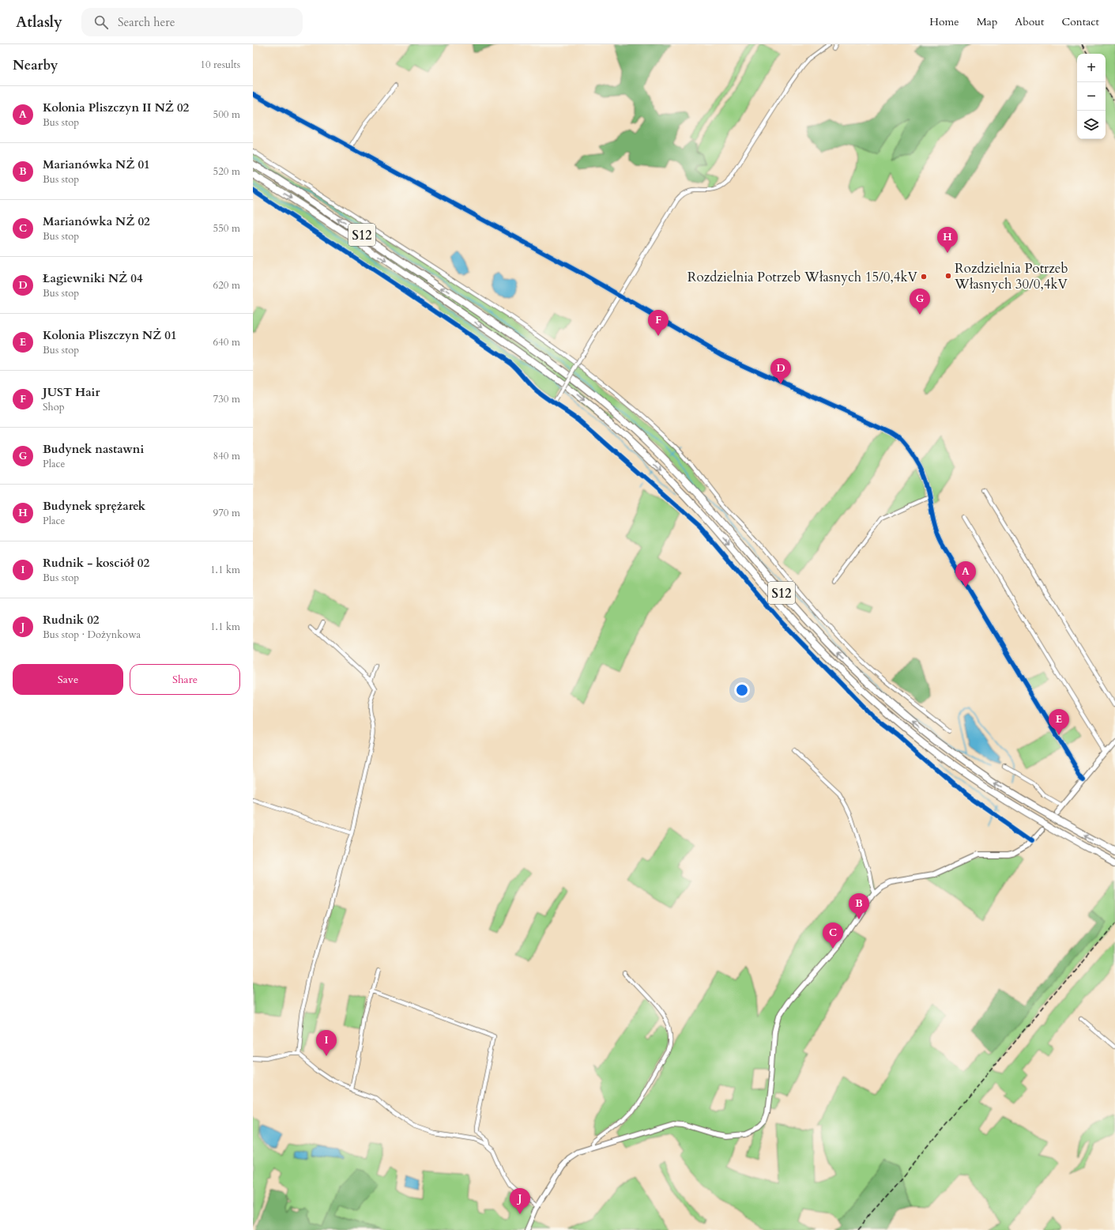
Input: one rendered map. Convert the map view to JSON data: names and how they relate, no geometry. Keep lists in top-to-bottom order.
{
  "streets": {
    "highway": ["S12"]
  },
  "places": ["Rozdzielnia Potrzeb Własnych 30/0,4kV", "Rozdzielnia Potrzeb Własnych 15/0,4kV"],
  "page": {
    "header": "Atlasly",
    "search": "Search here",
    "nav": [
      "Home",
      "Map",
      "About",
      "Contact"
    ],
    "heading": ["Nearby", "10 results"],
    "map_buttons": ["+", "−"],
    "list": [
      {
        "mark": "A",
        "name": "Kolonia Pliszczyn II NŻ 02",
        "note": "Bus stop",
        "value": "500 m"
      },
      {
        "mark": "B",
        "name": "Marianówka NŻ 01",
        "note": "Bus stop",
        "value": "520 m"
      },
      {
        "mark": "C",
        "name": "Marianówka NŻ 02",
        "note": "Bus stop",
        "value": "550 m"
      },
      {
        "mark": "D",
        "name": "Łagiewniki NŻ 04",
        "note": "Bus stop",
        "value": "620 m"
      },
      {
        "mark": "E",
        "name": "Kolonia Pliszczyn NŻ 01",
        "note": "Bus stop",
        "value": "640 m"
      },
      {
        "mark": "F",
        "name": "JUST Hair",
        "note": "Shop",
        "value": "730 m"
      },
      {
        "mark": "G",
        "name": "Budynek nastawni",
        "note": "Place",
        "value": "840 m"
      },
      {
        "mark": "H",
        "name": "Budynek sprężarek",
        "note": "Place",
        "value": "970 m"
      },
      {
        "mark": "I",
        "name": "Rudnik - kosciół 02",
        "note": "Bus stop",
        "value": "1.1 km"
      },
      {
        "mark": "J",
        "name": "Rudnik 02",
        "note": "Bus stop · Dożynkowa",
        "value": "1.1 km"
      }
    ],
    "pins": [
      "H",
      "G",
      "F",
      "D",
      "A",
      "E",
      "B",
      "C",
      "I",
      "J"
    ],
    "buttons": ["Save", "Share"]
  }
}
